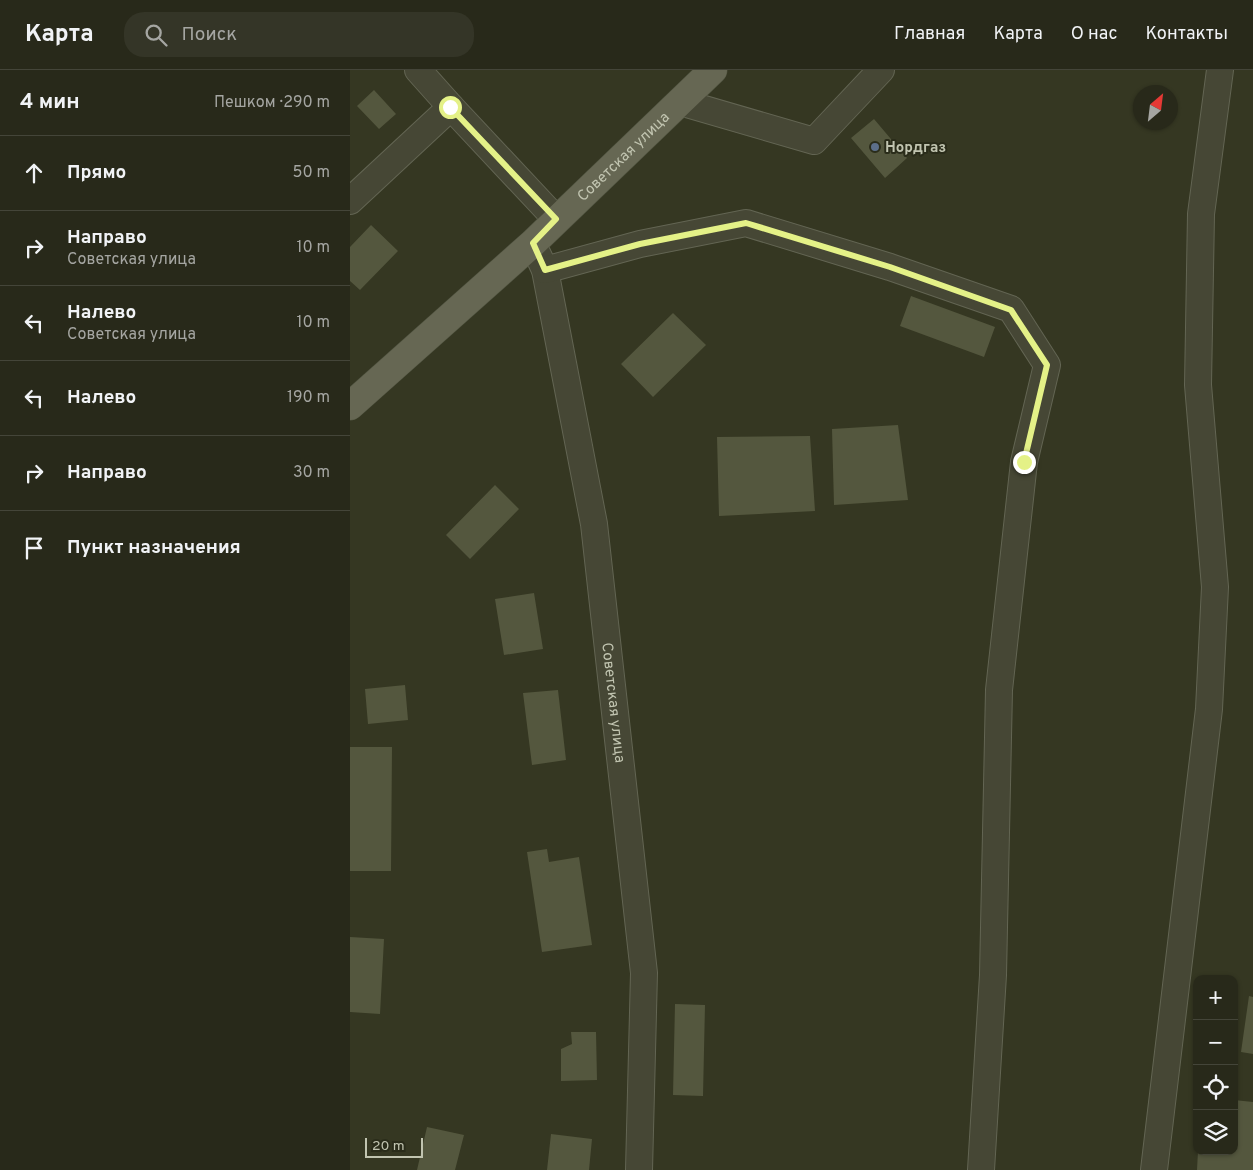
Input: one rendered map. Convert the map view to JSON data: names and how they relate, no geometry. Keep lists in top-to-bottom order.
{
  "streets": {
    "main road": ["Советская улица"]
  },
  "places": ["Нордгаз"],
  "scale_bar": "20 m",
  "north": "top right",
  "page": {
    "header": "Карта",
    "search": "Поиск",
    "nav": [
      "Главная",
      "Карта",
      "О нас",
      "Контакты"
    ],
    "heading": ["4 мин", "Пешком · 290 m"],
    "list": [
      ["Прямо", "50 m"],
      ["Направо", "Советская улица", "10 m"],
      ["Налево", "Советская улица", "10 m"],
      ["Налево", "190 m"],
      ["Направо", "30 m"],
      "Пункт назначения"
    ],
    "map_buttons": ["+", "−"],
    "scale": "20 m"
  }
}
